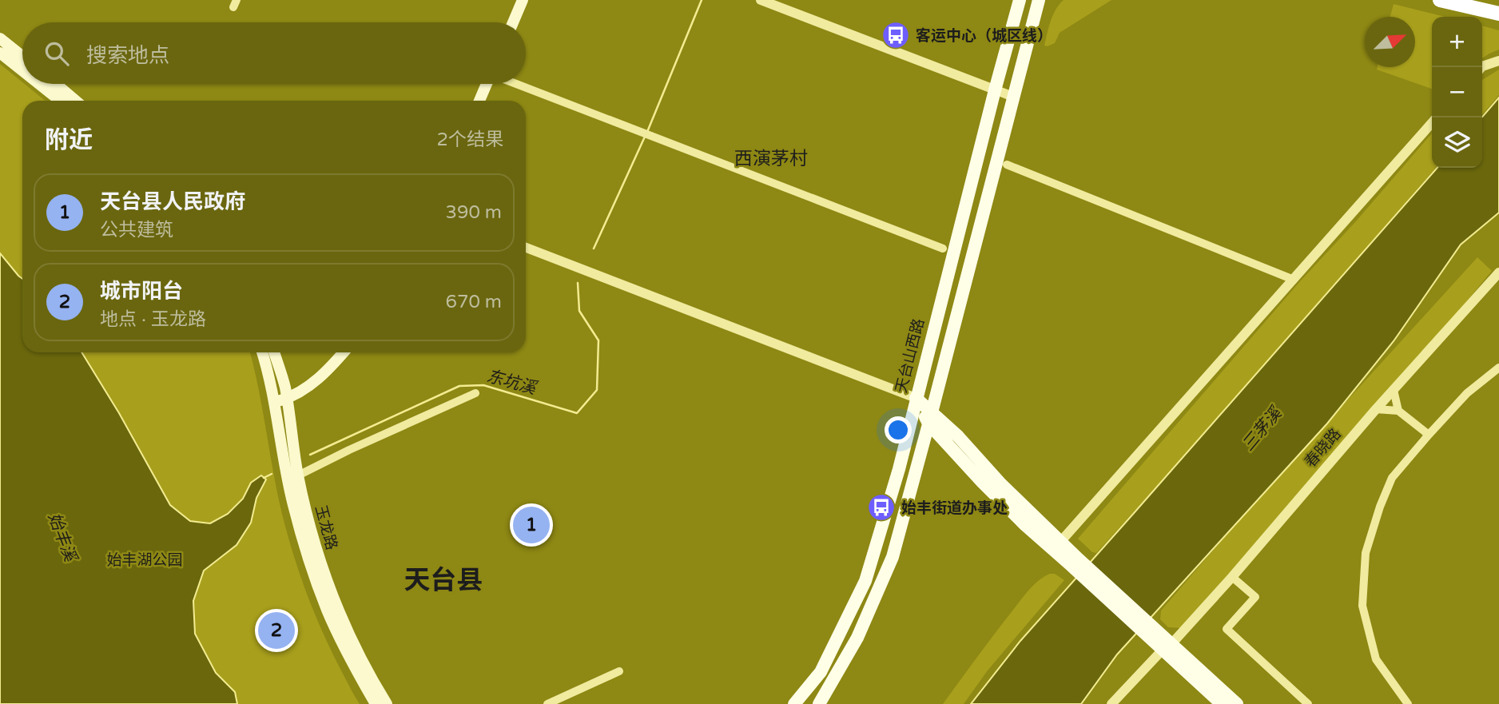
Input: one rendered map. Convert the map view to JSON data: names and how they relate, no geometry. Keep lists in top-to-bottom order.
{
  "streets": {
    "main road": ["天台山西路", "玉龙路"],
    "street": ["春晓路"]
  },
  "districts": ["西演茅村", "天台县"],
  "water": ["东坑溪", "三茅溪", "始丰溪"],
  "parks": ["始丰湖公园"],
  "places": {
    "bus stop": ["客运中心（城区线）", "始丰街道办事处"]
  },
  "north": "top right",
  "page": {
    "map_buttons": ["+", "−"],
    "search": "搜索地点",
    "heading": ["附近", "2个结果"],
    "list": [
      {
        "mark": "1",
        "name": "天台县人民政府",
        "note": "公共建筑",
        "value": "390 m"
      },
      {
        "mark": "2",
        "name": "城市阳台",
        "note": "地点 · 玉龙路",
        "value": "670 m"
      }
    ],
    "pins": ["1", "2"]
  }
}
